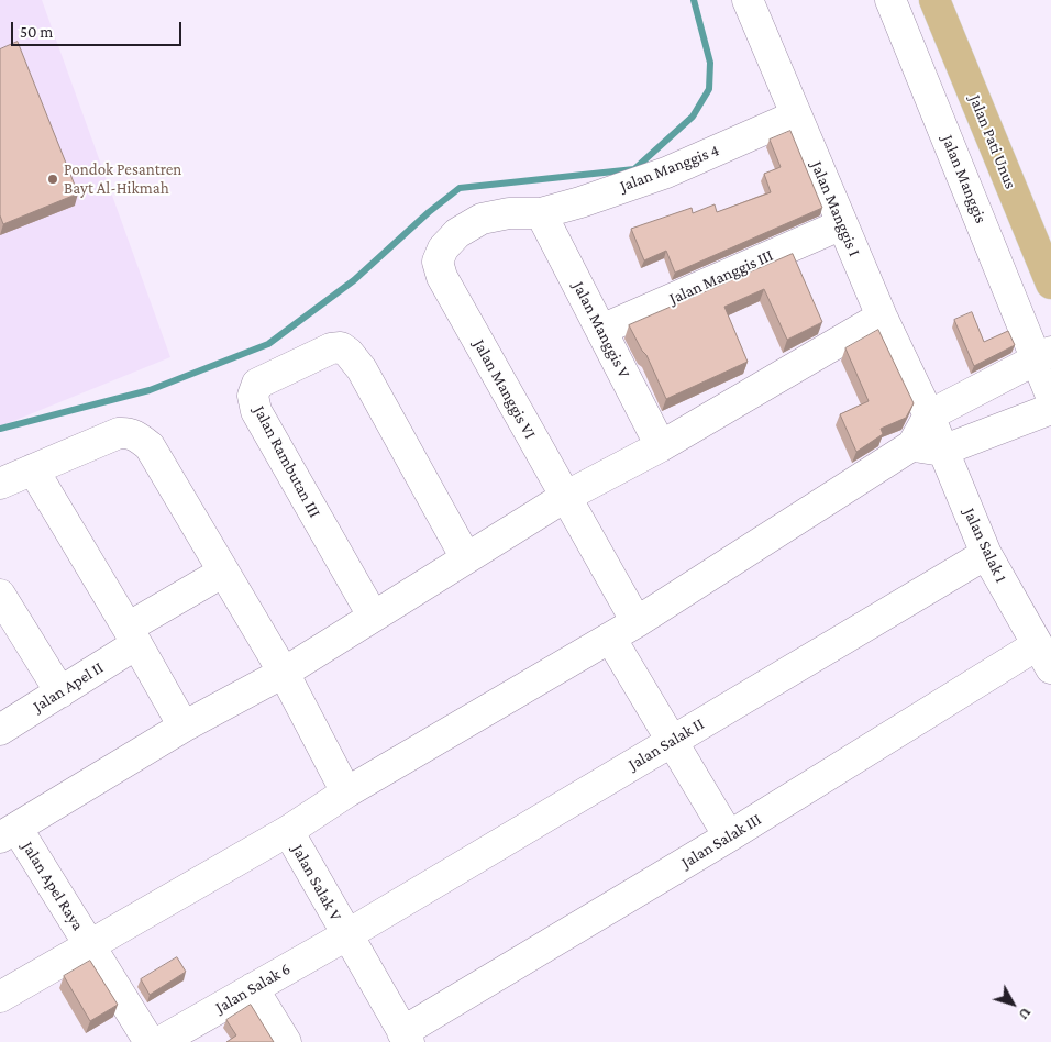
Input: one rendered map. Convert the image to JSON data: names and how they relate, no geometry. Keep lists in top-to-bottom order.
{
  "streets": {
    "main road": ["Jalan Pati Unus"],
    "street": [
      "Jalan Manggis 4",
      "Jalan Manggis",
      "Jalan Manggis I",
      "Jalan Manggis III",
      "Jalan Manggis V",
      "Jalan Manggis VI",
      "Jalan Rambutan III",
      "Jalan Salak 1",
      "Jalan Apel II",
      "Jalan Salak II",
      "Jalan Salak III",
      "Jalan Salak V",
      "Jalan Apel Raya",
      "Jalan Salak 6"
    ]
  },
  "crossings": [
    ["Jalan Manggis 4", "Jalan Manggis I"],
    ["Jalan Manggis 4", "Jalan Manggis V"],
    ["Jalan Manggis 4", "Jalan Manggis VI"],
    ["Jalan Manggis I", "Jalan Manggis III"],
    ["Jalan Manggis I", "Jalan Salak 1"],
    ["Jalan Manggis III", "Jalan Manggis V"],
    ["Jalan Manggis V", "Jalan Manggis VI"],
    ["Jalan Salak 1", "Jalan Salak II"],
    ["Jalan Salak 1", "Jalan Salak III"],
    ["Jalan Salak II", "Jalan Salak V"],
    ["Jalan Salak II", "Jalan Salak 6"],
    ["Jalan Salak III", "Jalan Salak V"],
    ["Jalan Salak V", "Jalan Salak 6"]
  ],
  "places": ["Pondok Pesantren Bayt Al-Hikmah"],
  "scale_bar": "50 m",
  "north": "bottom right"
}
